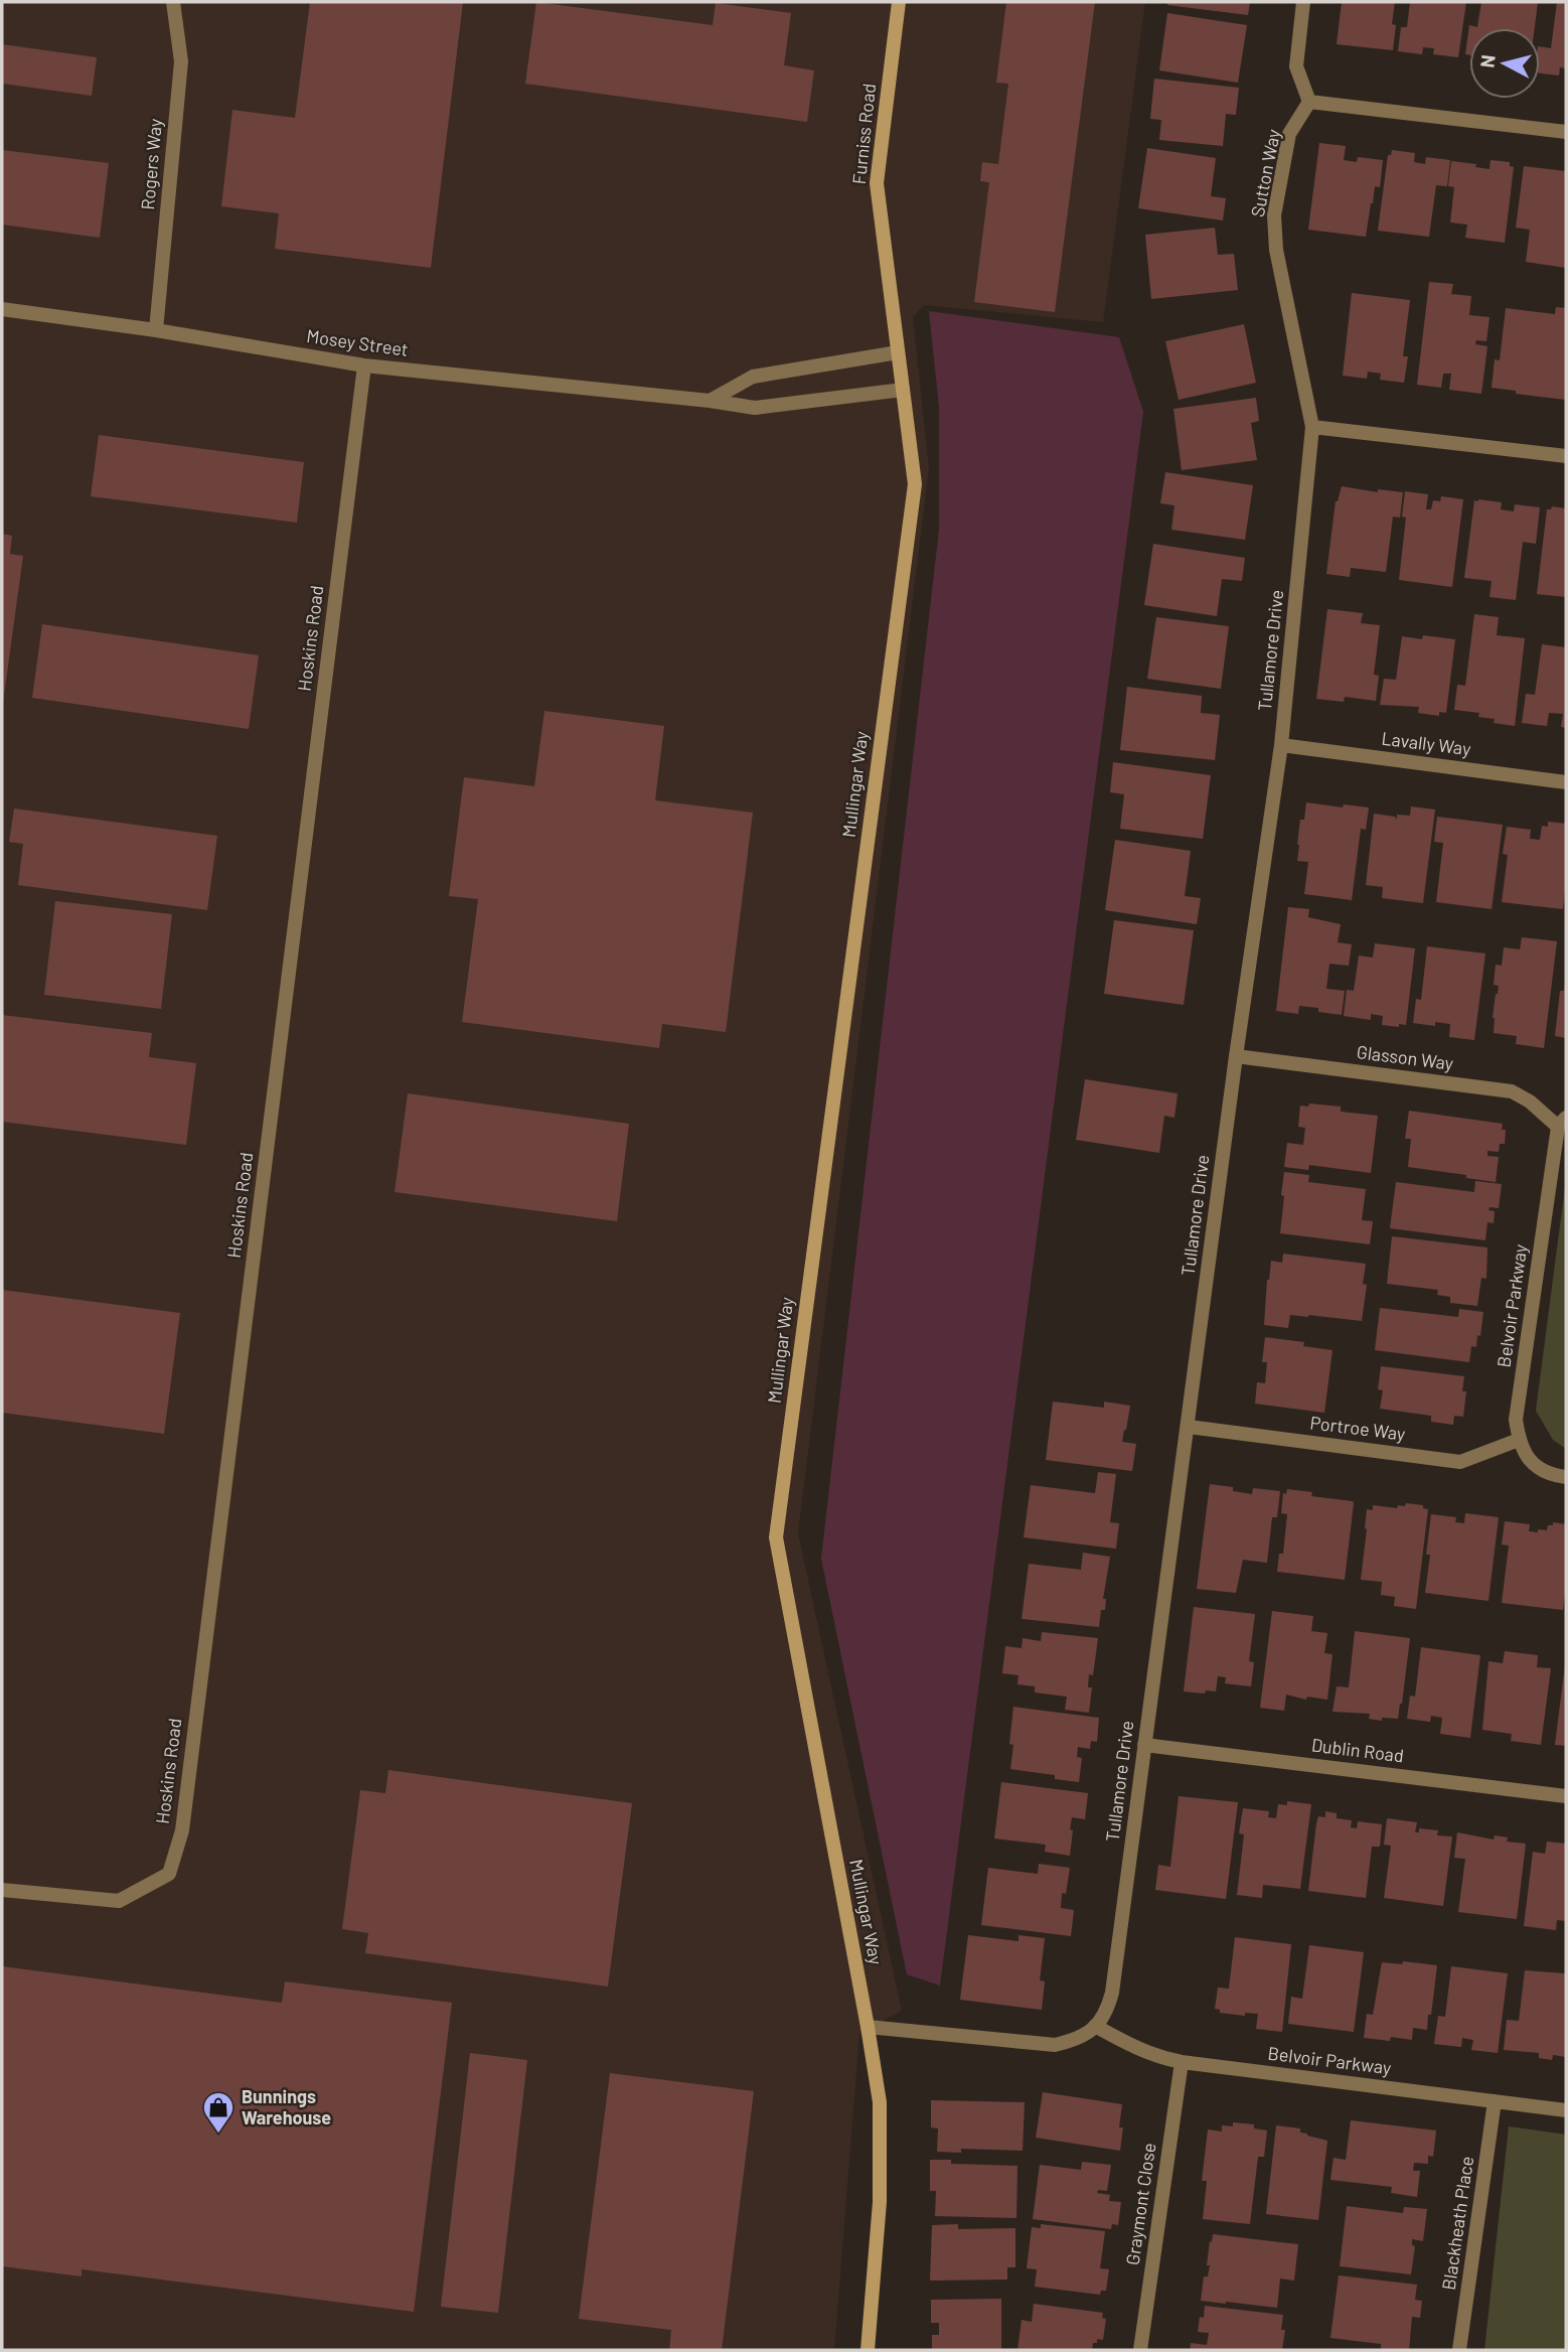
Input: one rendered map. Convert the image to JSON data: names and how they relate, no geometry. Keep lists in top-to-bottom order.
{
  "streets": {
    "street": [
      "Furniss Road",
      "Rogers Way",
      "Sutton Way",
      "Mosey Street",
      "Hoskins Road",
      "Tullamore Drive",
      "Lavally Way",
      "Mullingar Way",
      "Glasson Way",
      "Belvoir Parkway",
      "Portroe Way",
      "Dublin Road",
      "Graymont Close",
      "Blackheath Place"
    ]
  },
  "crossings": [
    ["Furniss Road", "Mullingar Way"],
    ["Rogers Way", "Mosey Street"],
    ["Sutton Way", "Tullamore Drive"],
    ["Mosey Street", "Hoskins Road"],
    ["Mosey Street", "Mullingar Way"],
    ["Tullamore Drive", "Lavally Way"],
    ["Tullamore Drive", "Glasson Way"],
    ["Tullamore Drive", "Belvoir Parkway"],
    ["Tullamore Drive", "Portroe Way"],
    ["Tullamore Drive", "Dublin Road"],
    ["Glasson Way", "Belvoir Parkway"],
    ["Belvoir Parkway", "Portroe Way"],
    ["Belvoir Parkway", "Graymont Close"],
    ["Belvoir Parkway", "Blackheath Place"]
  ],
  "places": {
    "shop": ["Bunnings Warehouse"]
  },
  "north": "left"
}
